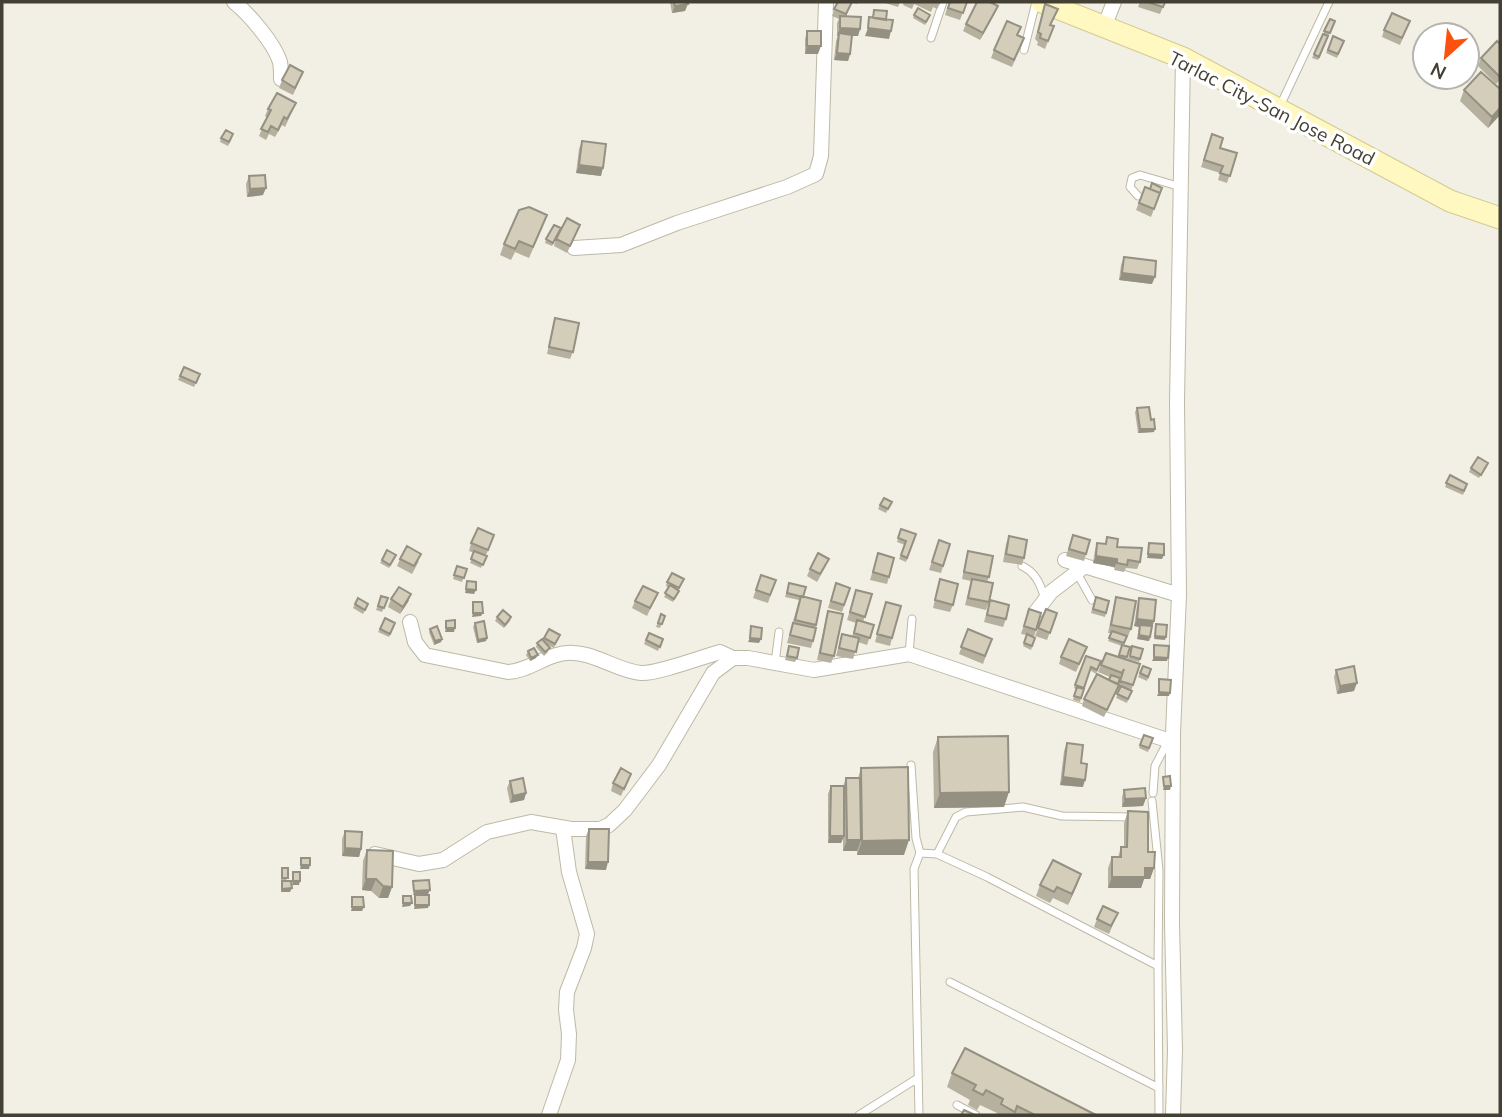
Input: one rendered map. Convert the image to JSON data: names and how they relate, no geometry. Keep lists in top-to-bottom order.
{
  "streets": {
    "main road": ["Tarlac City-San Jose Road"]
  },
  "north": "bottom left"
}
